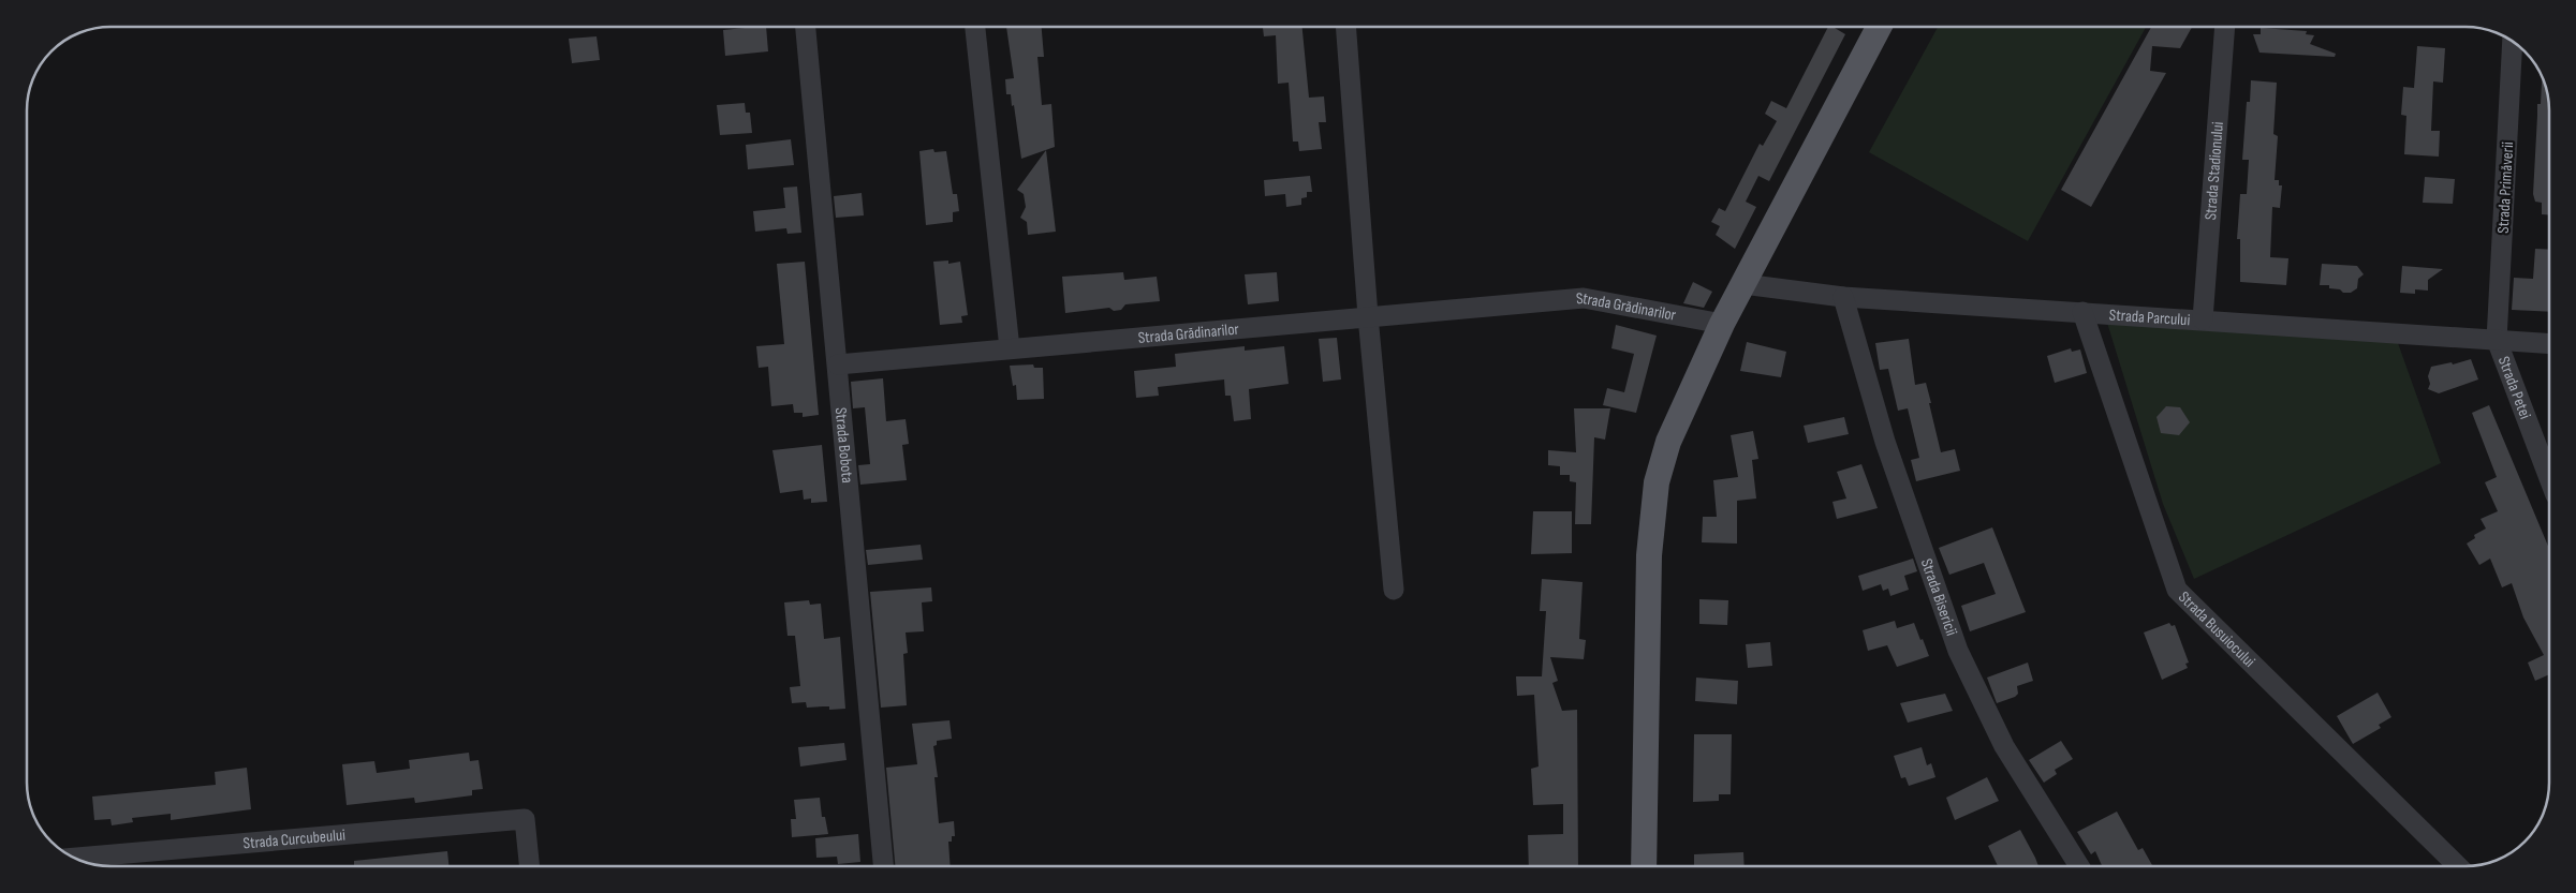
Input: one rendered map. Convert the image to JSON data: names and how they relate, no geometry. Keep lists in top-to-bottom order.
{
  "streets": {
    "street": [
      "Strada Stadionului",
      "Strada Primăverii",
      "Strada Grădinarilor",
      "Strada Parcului",
      "Strada Petei",
      "Strada Bobota",
      "Strada Bisericii",
      "Strada Busuiocului",
      "Strada Curcubeului"
    ]
  },
  "crossings": [
    ["Strada Stadionului", "Strada Parcului"],
    ["Strada Primăverii", "Strada Parcului"],
    ["Strada Primăverii", "Strada Petei"],
    ["Strada Grădinarilor", "Strada Bobota"],
    ["Strada Parcului", "Strada Petei"],
    ["Strada Parcului", "Strada Bisericii"],
    ["Strada Parcului", "Strada Busuiocului"]
  ]
}
